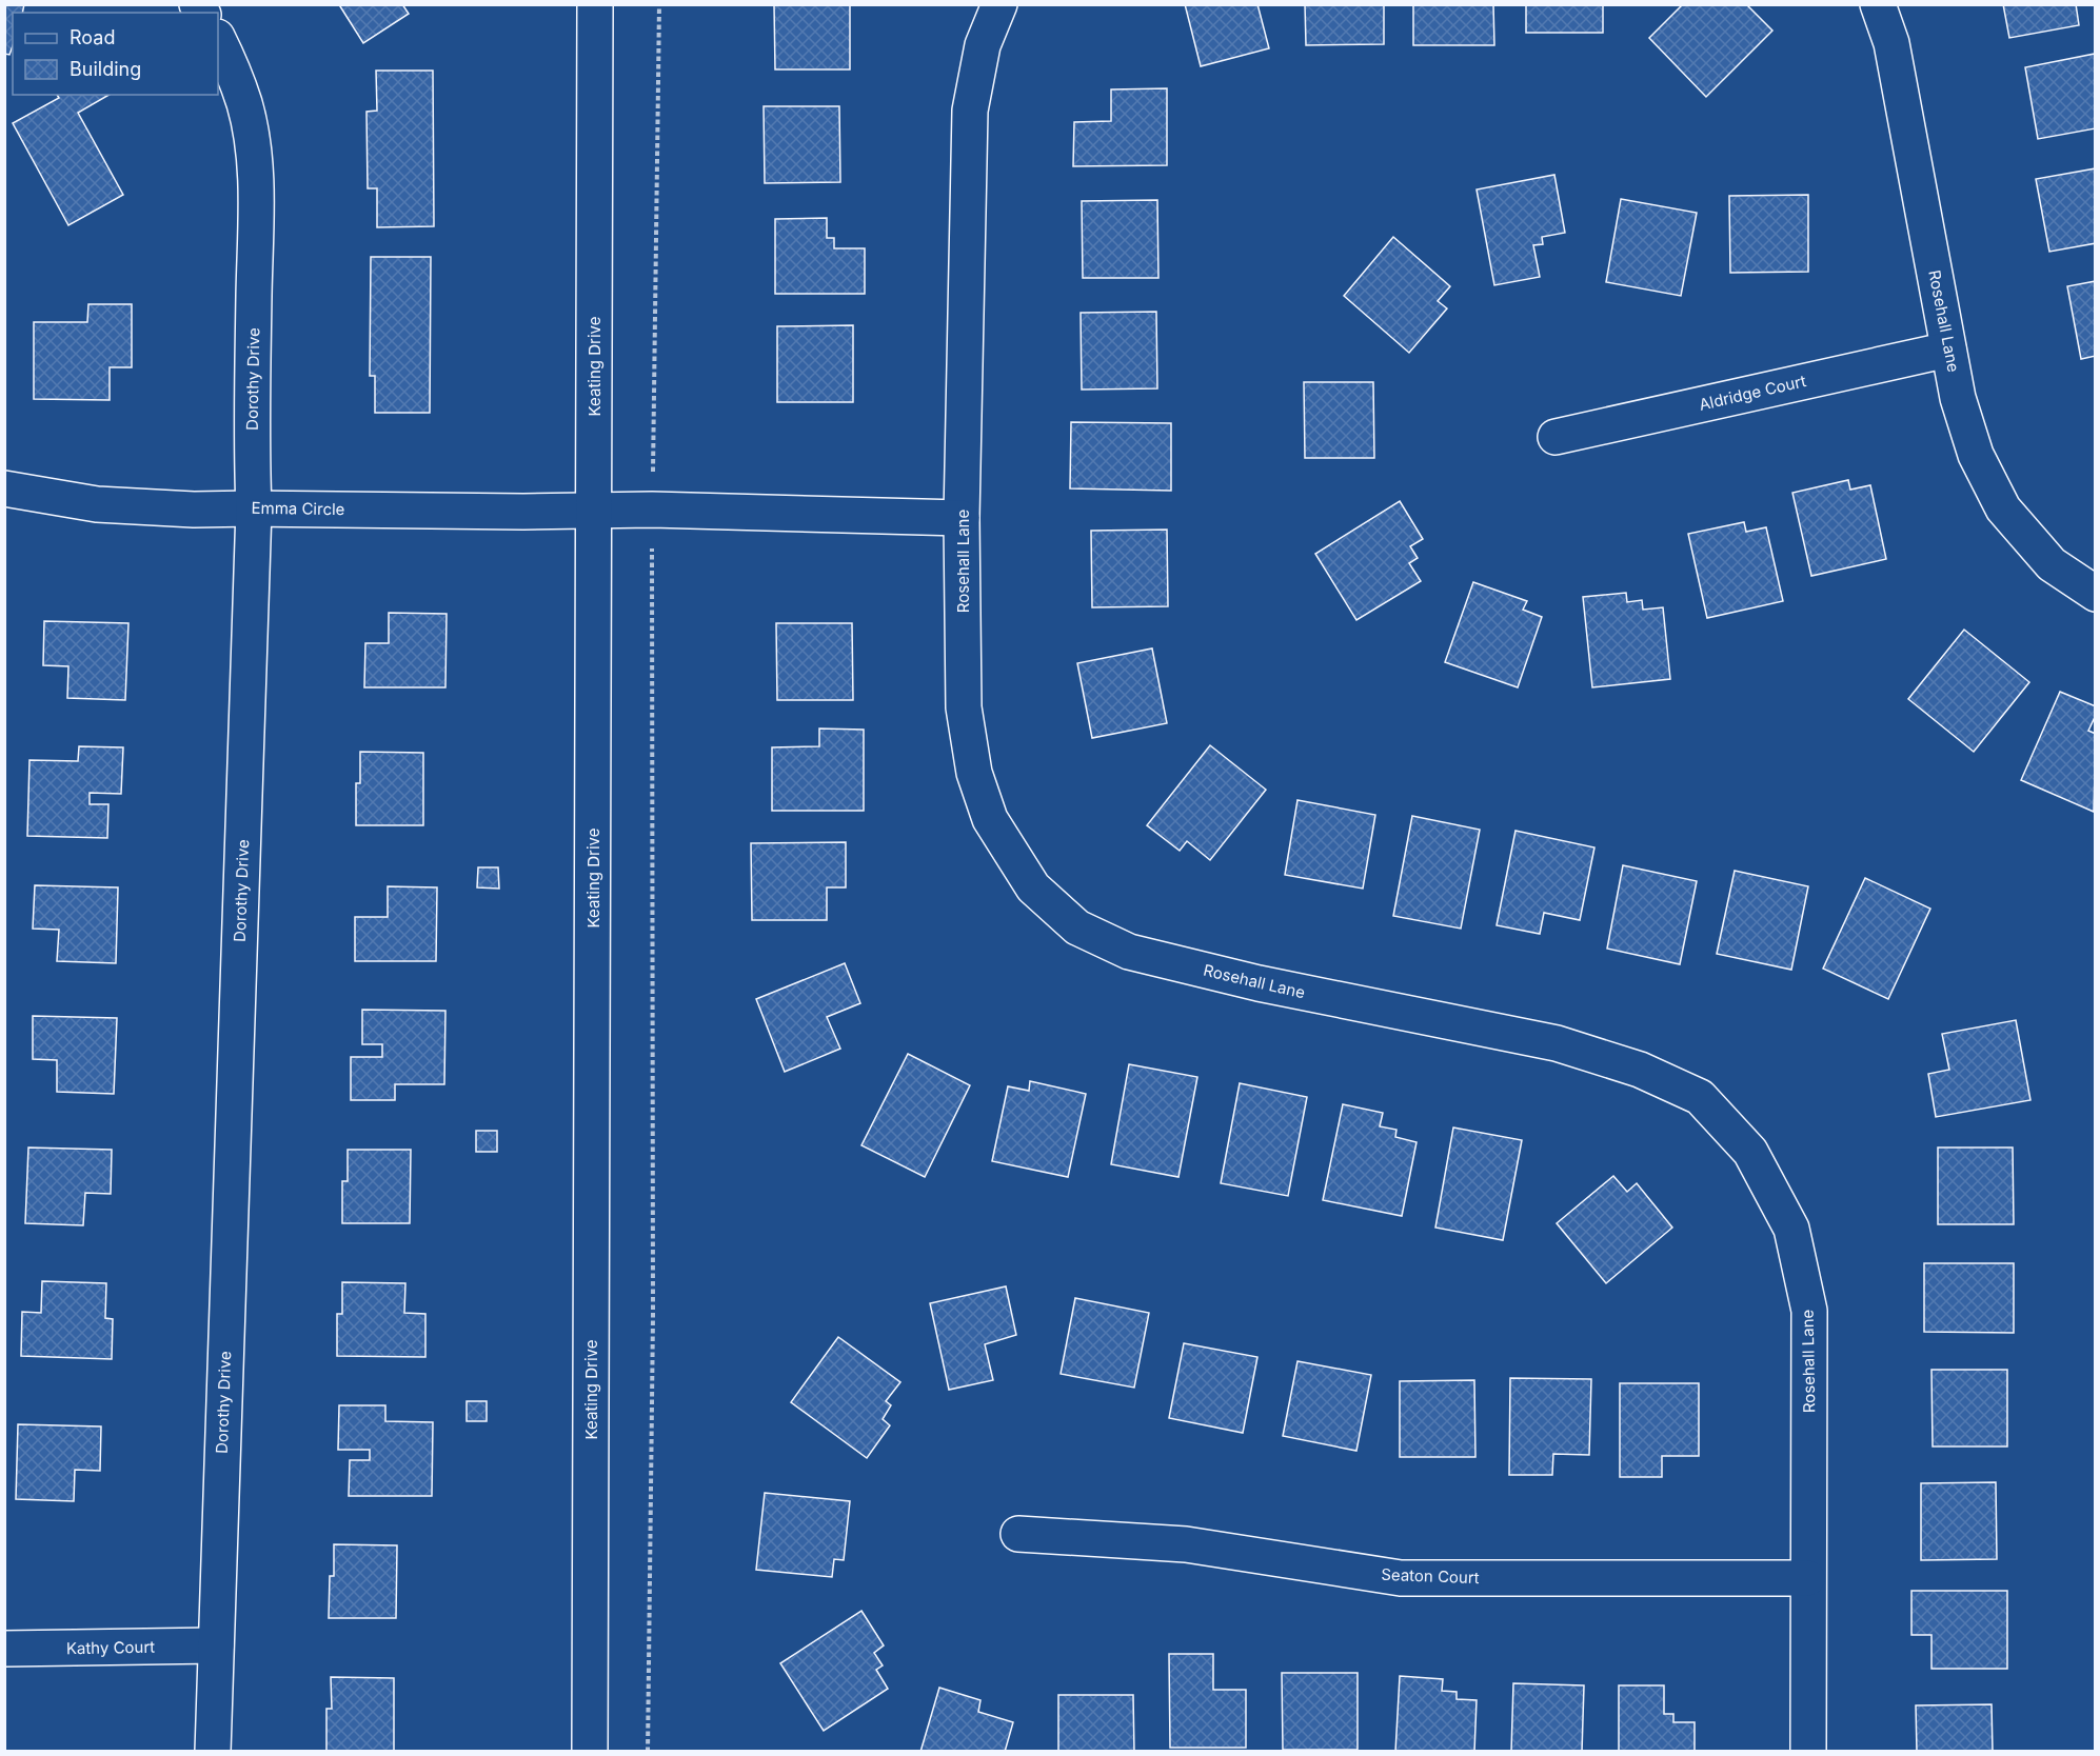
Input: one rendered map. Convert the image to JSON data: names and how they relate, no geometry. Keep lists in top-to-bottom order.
{
  "streets": {
    "street": [
      "Rosehall Lane",
      "Keating Drive",
      "Dorothy Drive",
      "Aldridge Court",
      "Emma Circle",
      "Seaton Court",
      "Kathy Court"
    ]
  },
  "crossings": [
    ["Rosehall Lane", "Aldridge Court"],
    ["Rosehall Lane", "Emma Circle"],
    ["Rosehall Lane", "Seaton Court"],
    ["Keating Drive", "Emma Circle"],
    ["Dorothy Drive", "Emma Circle"],
    ["Dorothy Drive", "Kathy Court"]
  ],
  "legend": ["Road", "Building"]
}
